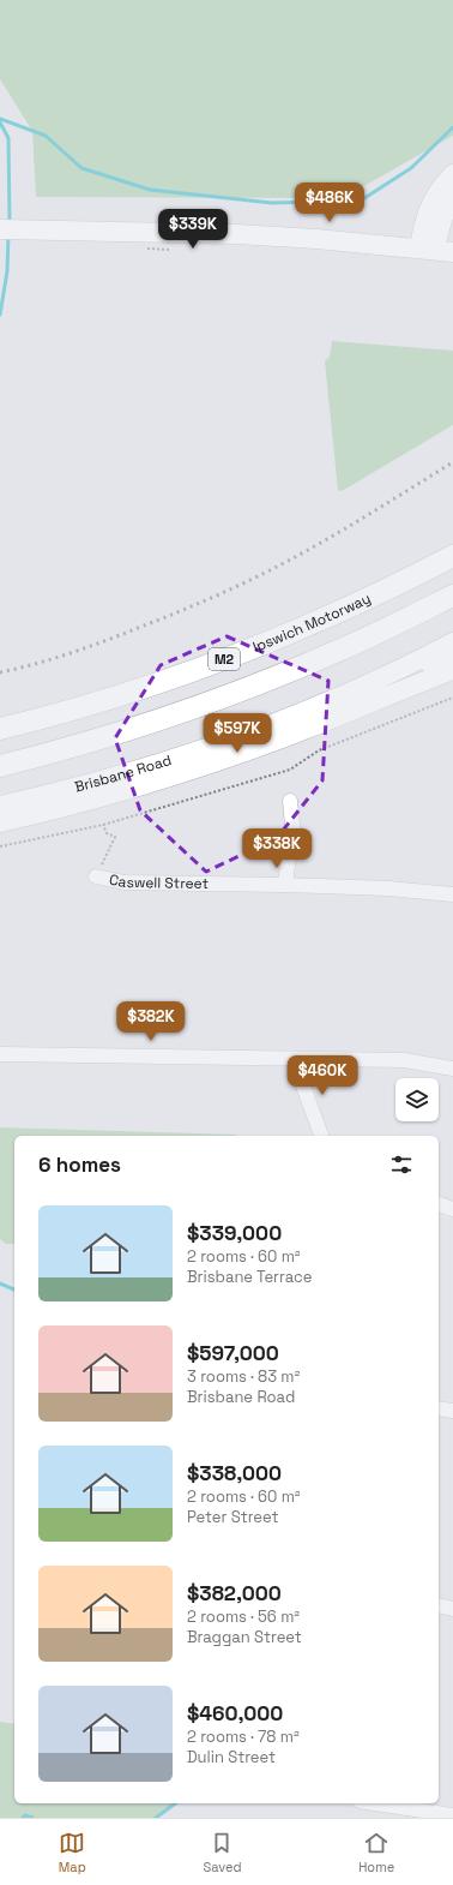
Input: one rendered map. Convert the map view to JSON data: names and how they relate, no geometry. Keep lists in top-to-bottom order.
{
  "streets": {
    "highway": ["Ipswich Motorway", "M2"],
    "main road": ["Brisbane Road"],
    "street": ["Caswell Street"]
  },
  "page": {
    "price": [
      "$486K",
      "$339K",
      "$597K",
      "$338K",
      "$382K",
      "$460K"
    ],
    "heading": "6 homes",
    "list": [
      {
        "name": "$339,000",
        "note": "2 rooms · 60 m² · Brisbane Terrace"
      },
      {
        "name": "$597,000",
        "note": "3 rooms · 83 m² · Brisbane Road"
      },
      {
        "name": "$338,000",
        "note": "2 rooms · 60 m² · Peter Street"
      },
      {
        "name": "$382,000",
        "note": "2 rooms · 56 m² · Braggan Street"
      },
      {
        "name": "$460,000",
        "note": "2 rooms · 78 m² · Dulin Street"
      }
    ],
    "tabs": ["Map", "Saved", "Home"]
  }
}
